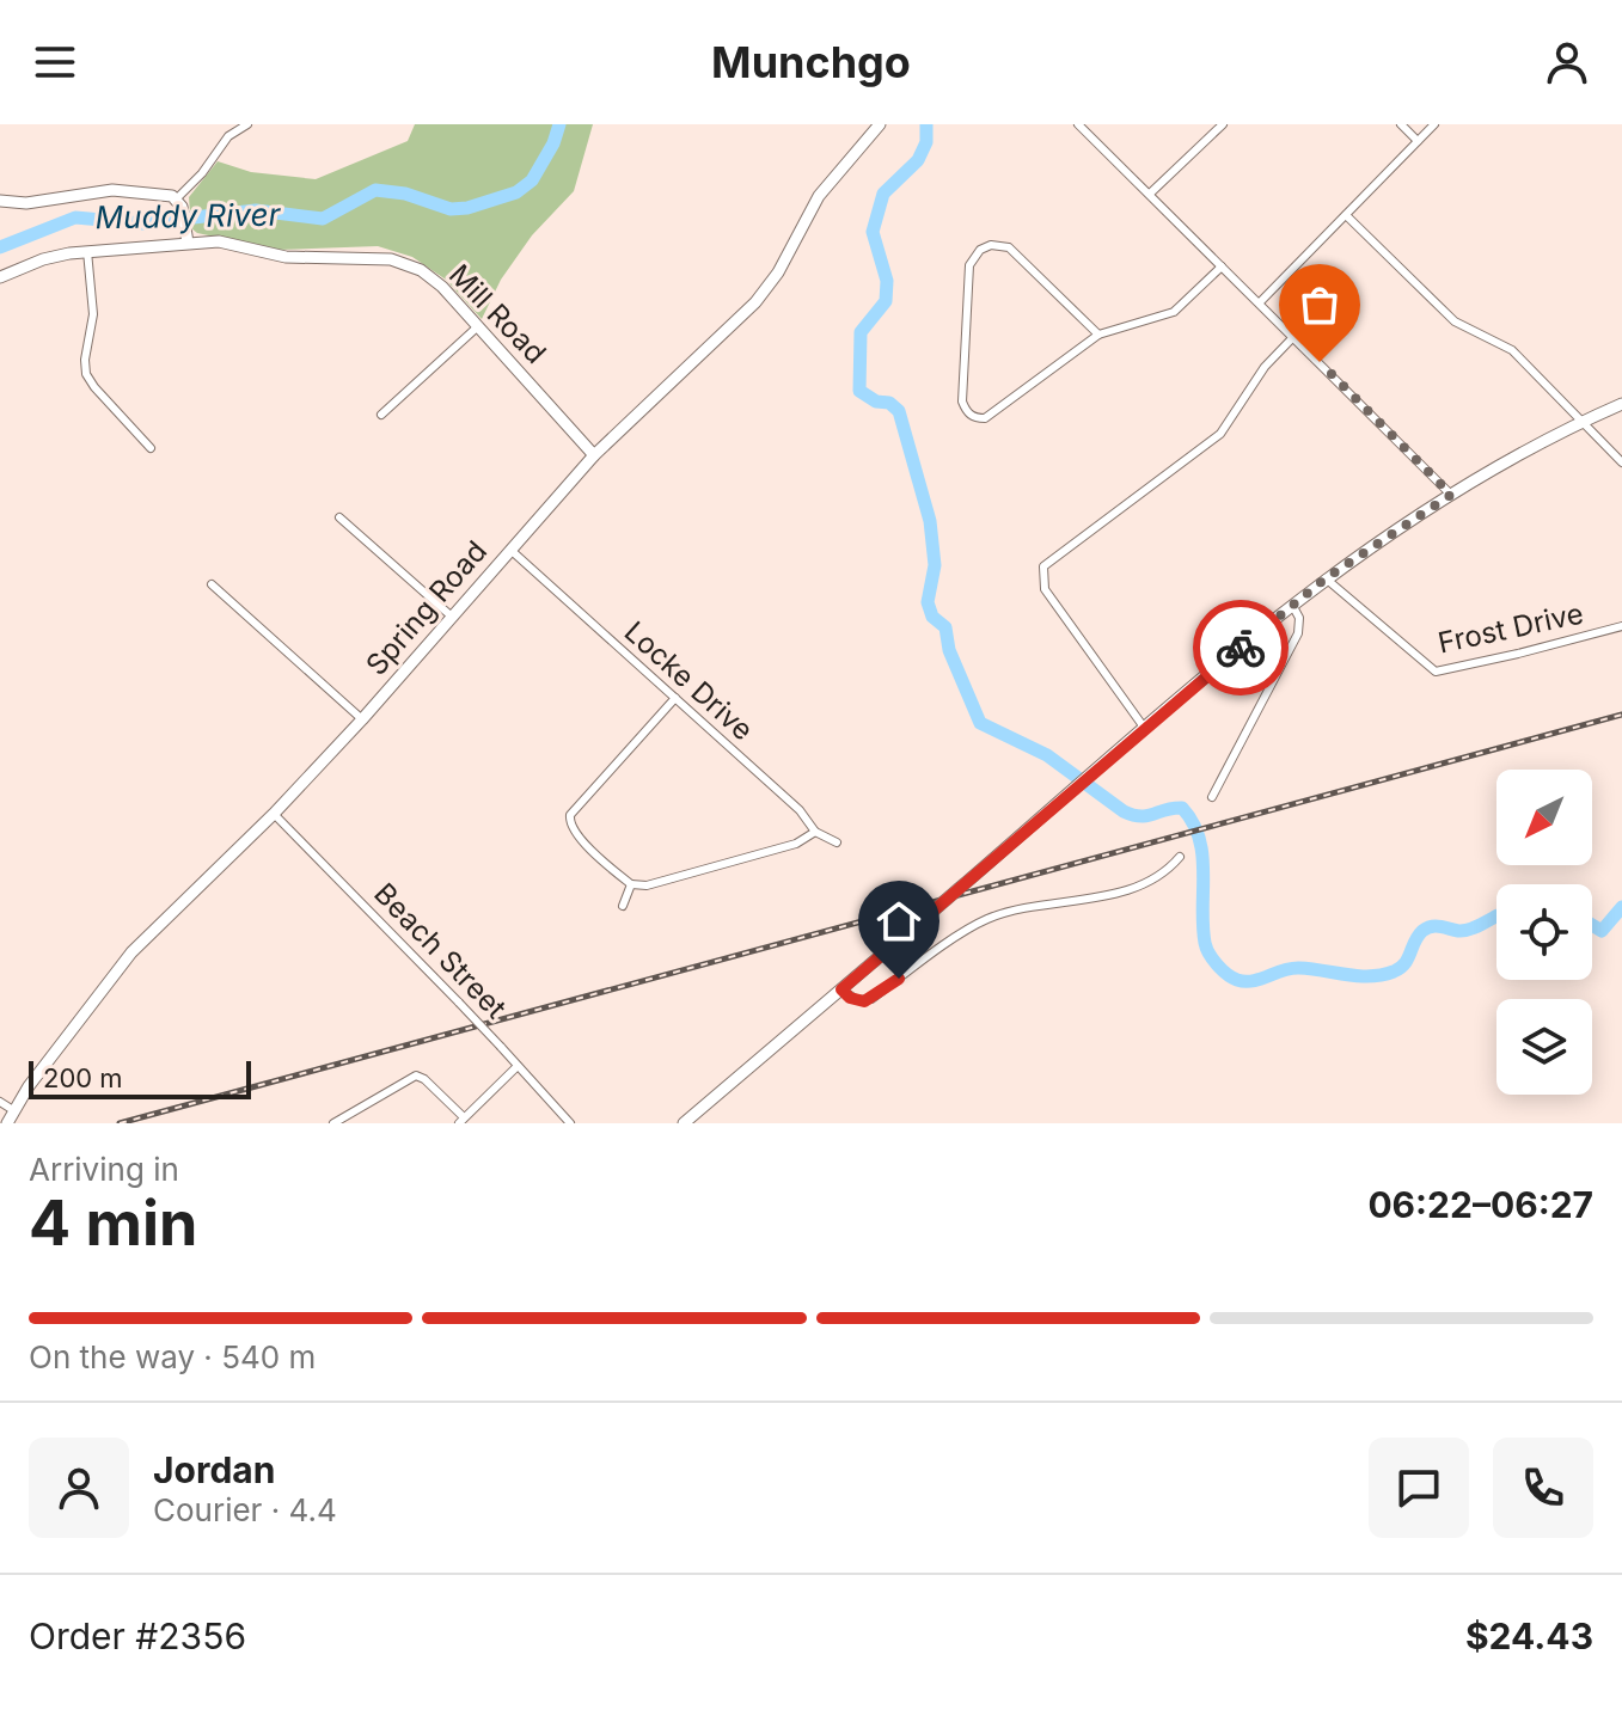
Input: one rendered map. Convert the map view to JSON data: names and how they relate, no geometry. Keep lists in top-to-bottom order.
{
  "streets": {
    "street": [
      "Mill Road",
      "Spring Road",
      "Frost Drive",
      "Locke Drive",
      "Beach Street"
    ]
  },
  "crossings": [
    ["Mill Road", "Spring Road"],
    ["Spring Road", "Locke Drive"],
    ["Spring Road", "Beach Street"]
  ],
  "water": ["Muddy River"],
  "scale_bar": "200 m",
  "north": "bottom left",
  "page": {
    "header": "Munchgo",
    "scale": "200 m",
    "heading": ["4 min", "Arriving in", "06:22–06:27"],
    "panel": [
      "Jordan",
      "Courier · 4.4",
      "Order #2356",
      "$24.43"
    ],
    "bar": "On the way · 540 m"
  }
}
